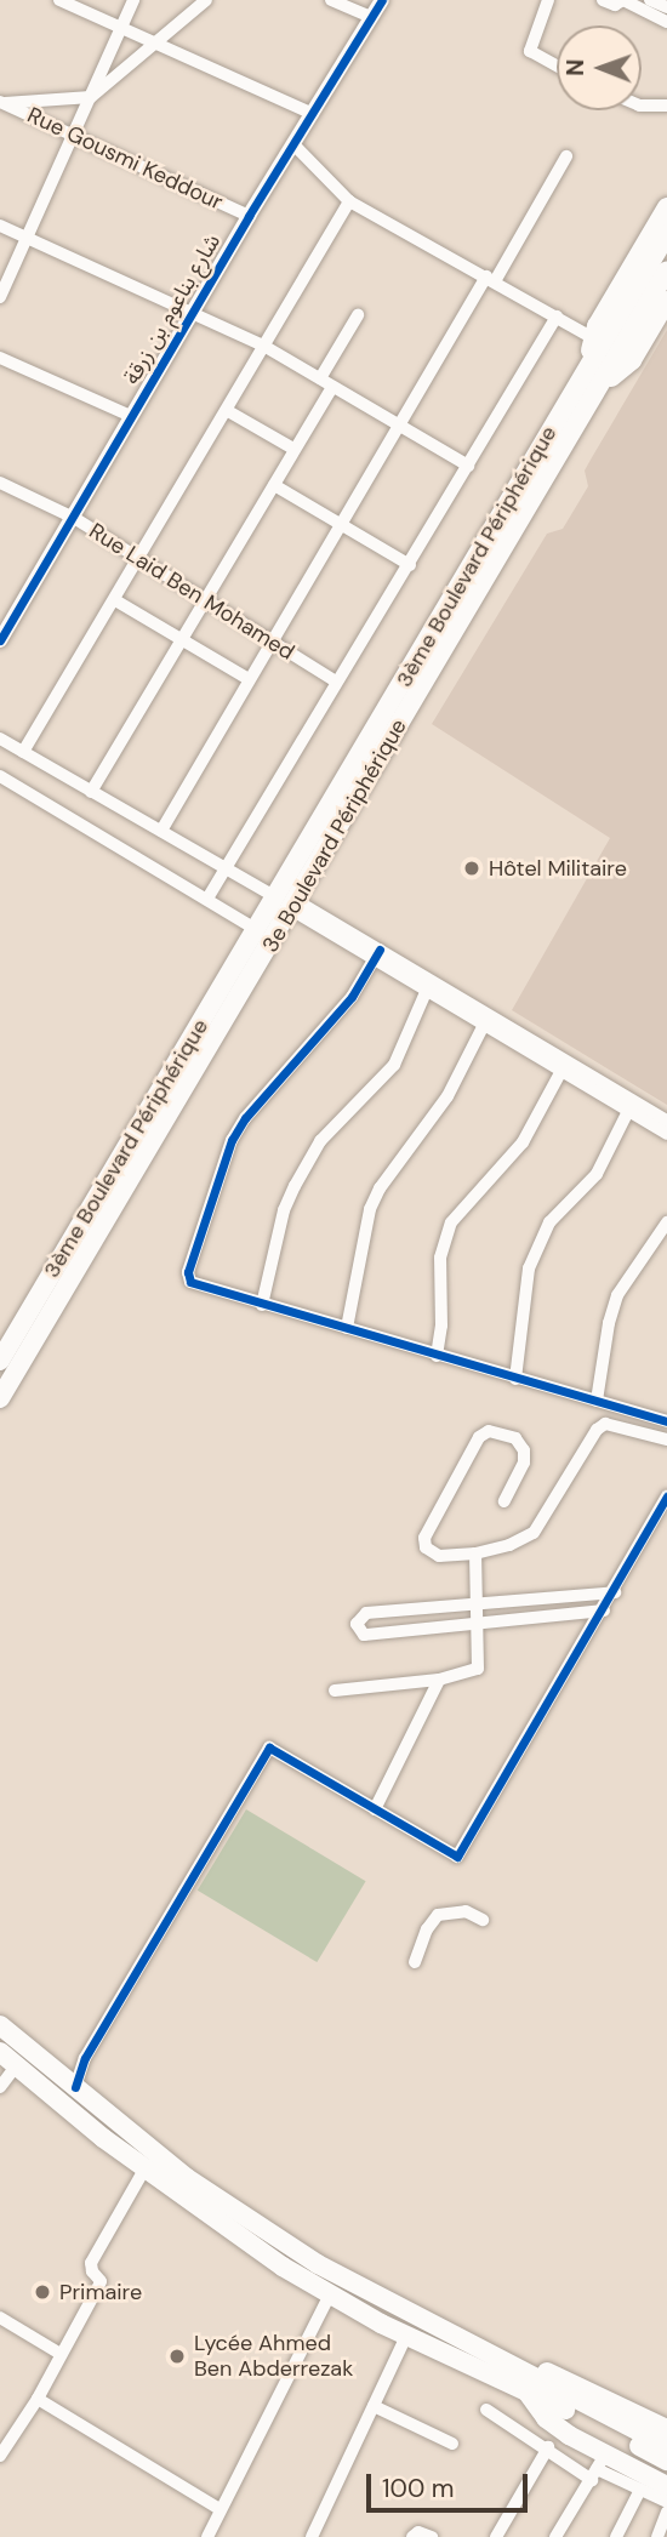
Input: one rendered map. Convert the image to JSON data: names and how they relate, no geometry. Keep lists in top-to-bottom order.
{
  "streets": {
    "highway": ["3ème Boulevard Périphérique", "3e Boulevard Périphérique"],
    "street": ["Rue Gousmi Keddour", "شارع بناعوم بن زرقة", "Rue Laid Ben Mohamed"]
  },
  "crossings": [
    ["Rue Gousmi Keddour", "شارع بناعوم بن زرقة"],
    ["شارع بناعوم بن زرقة", "Rue Laid Ben Mohamed"],
    ["3ème Boulevard Périphérique", "3e Boulevard Périphérique"]
  ],
  "places": ["Hôtel Militaire", "Primaire", "Lycée Ahmed Ben Abderrezak"],
  "scale_bar": "100 m",
  "north": "left"
}
